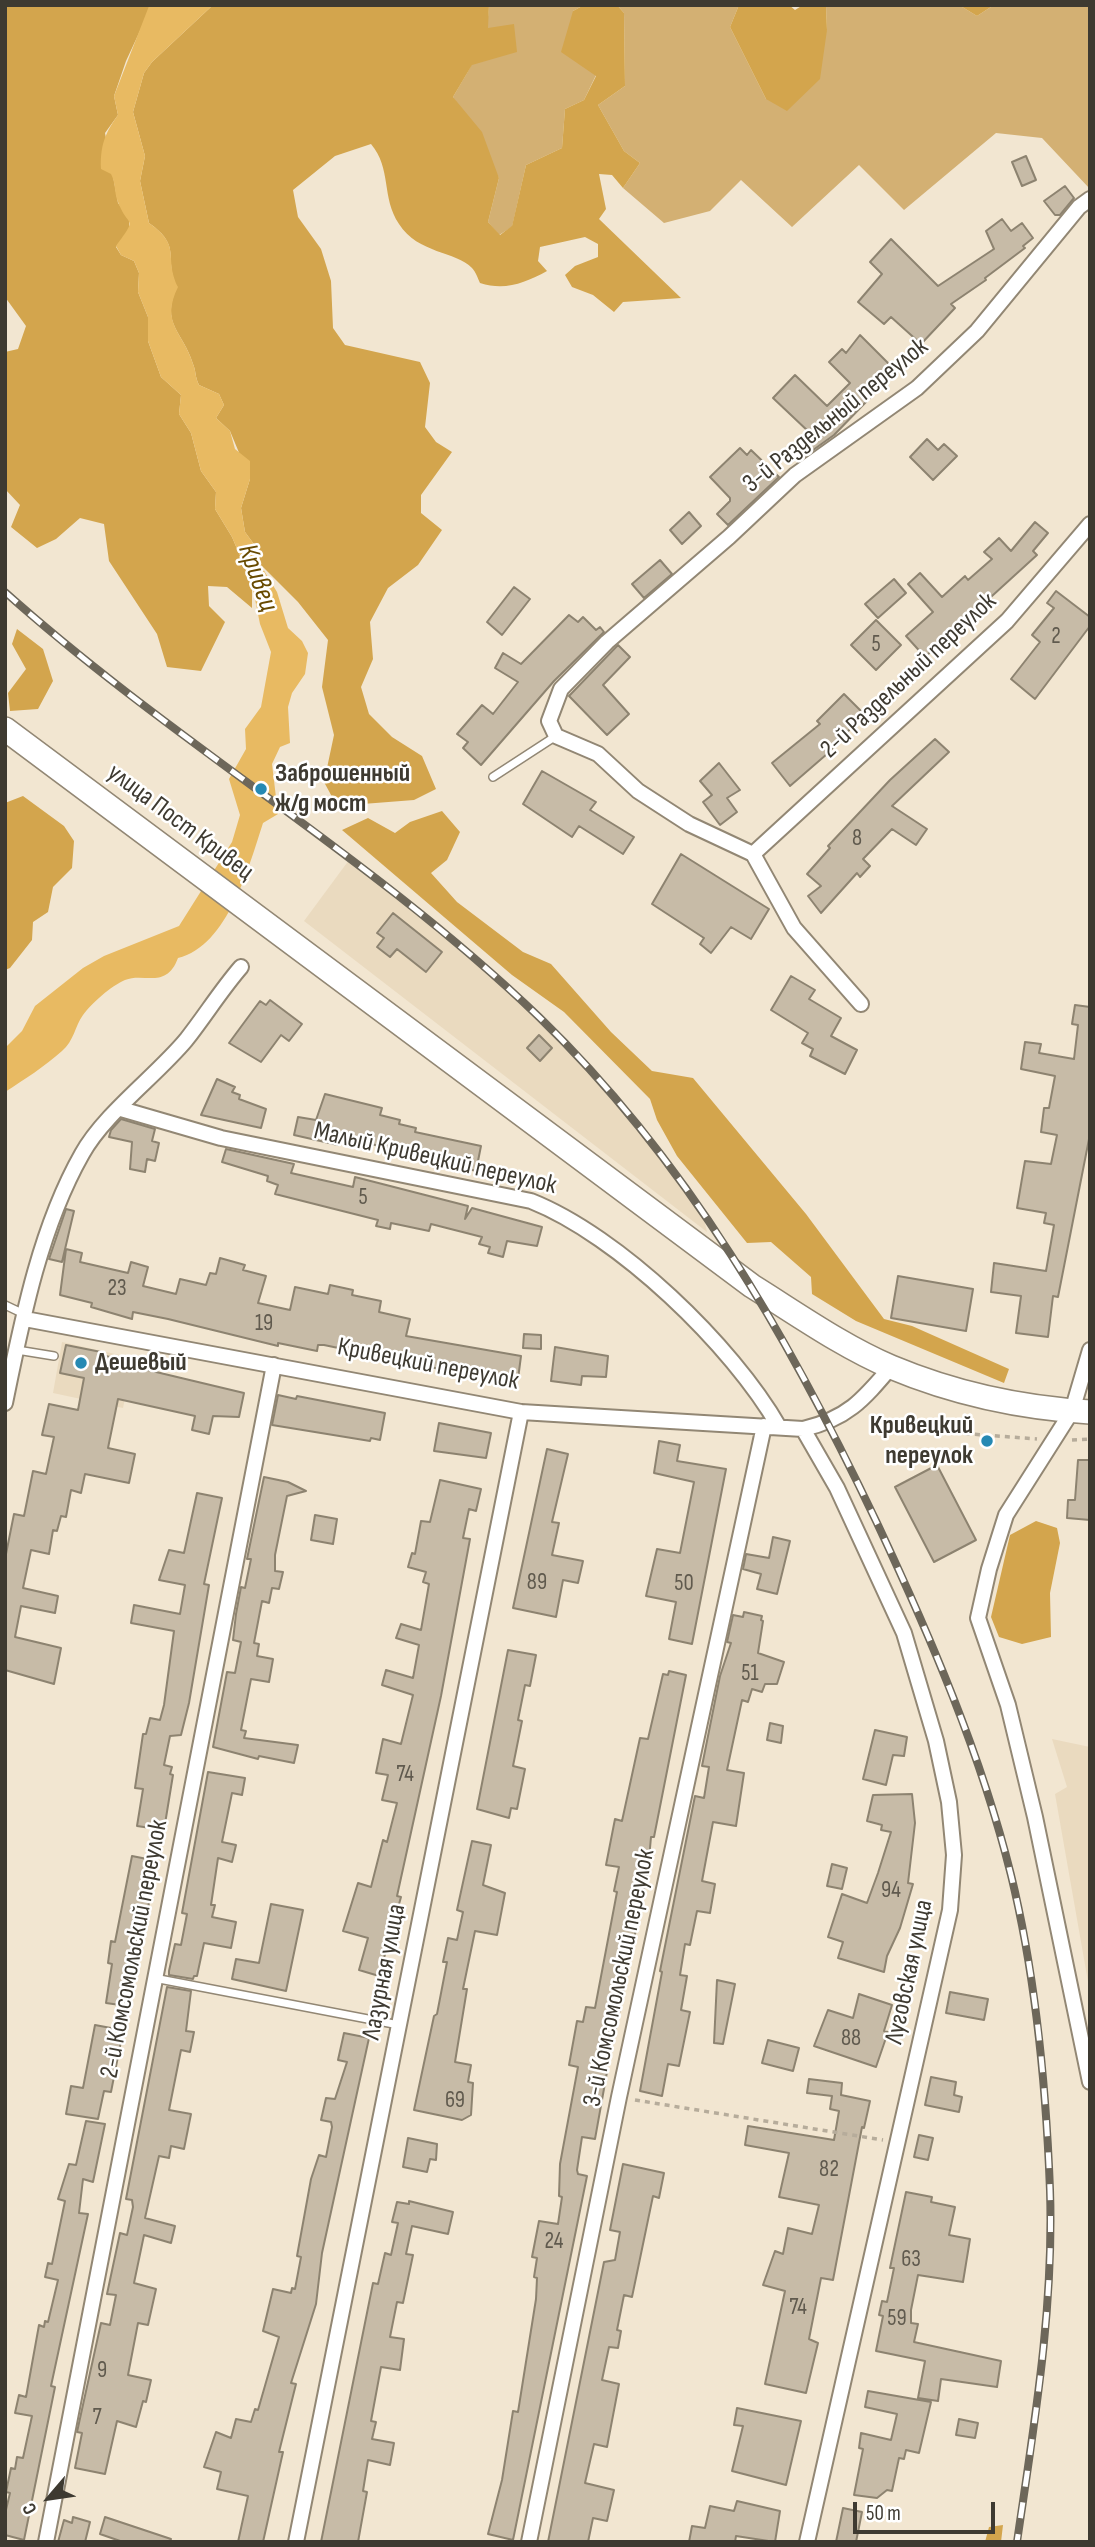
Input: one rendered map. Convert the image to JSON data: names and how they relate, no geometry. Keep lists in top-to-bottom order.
{
  "streets": {
    "main road": ["улица Пост Кривец"],
    "street": [
      "3-й Раздельный переулок",
      "2-й Раздельный переулок",
      "Малый Кривецкий переулок",
      "Кривецкий переулок",
      "2-й Комсомольский переулок",
      "Лазурная улица",
      "Луговская улица",
      "3-й Комсомольский переулок"
    ]
  },
  "crossings": [
    ["улица Пост Кривец", "Кривецкий переулок"],
    ["Малый Кривецкий переулок", "Кривецкий переулок"],
    ["Кривецкий переулок", "2-й Комсомольский переулок"],
    ["Кривецкий переулок", "Лазурная улица"],
    ["Кривецкий переулок", "Луговская улица"],
    ["Кривецкий переулок", "3-й Комсомольский переулок"]
  ],
  "water": ["Кривец"],
  "places": ["Заброшенный ж/д мост", "Дешевый", "Кривецкий переулок"],
  "house_numbers": [
    "2",
    "5",
    "8",
    "5",
    "23",
    "19",
    "89",
    "50",
    "51",
    "74",
    "94",
    "88",
    "69",
    "82",
    "24",
    "63",
    "74",
    "59",
    "9",
    "7"
  ],
  "scale_bar": "50 m",
  "north": "bottom left"
}
